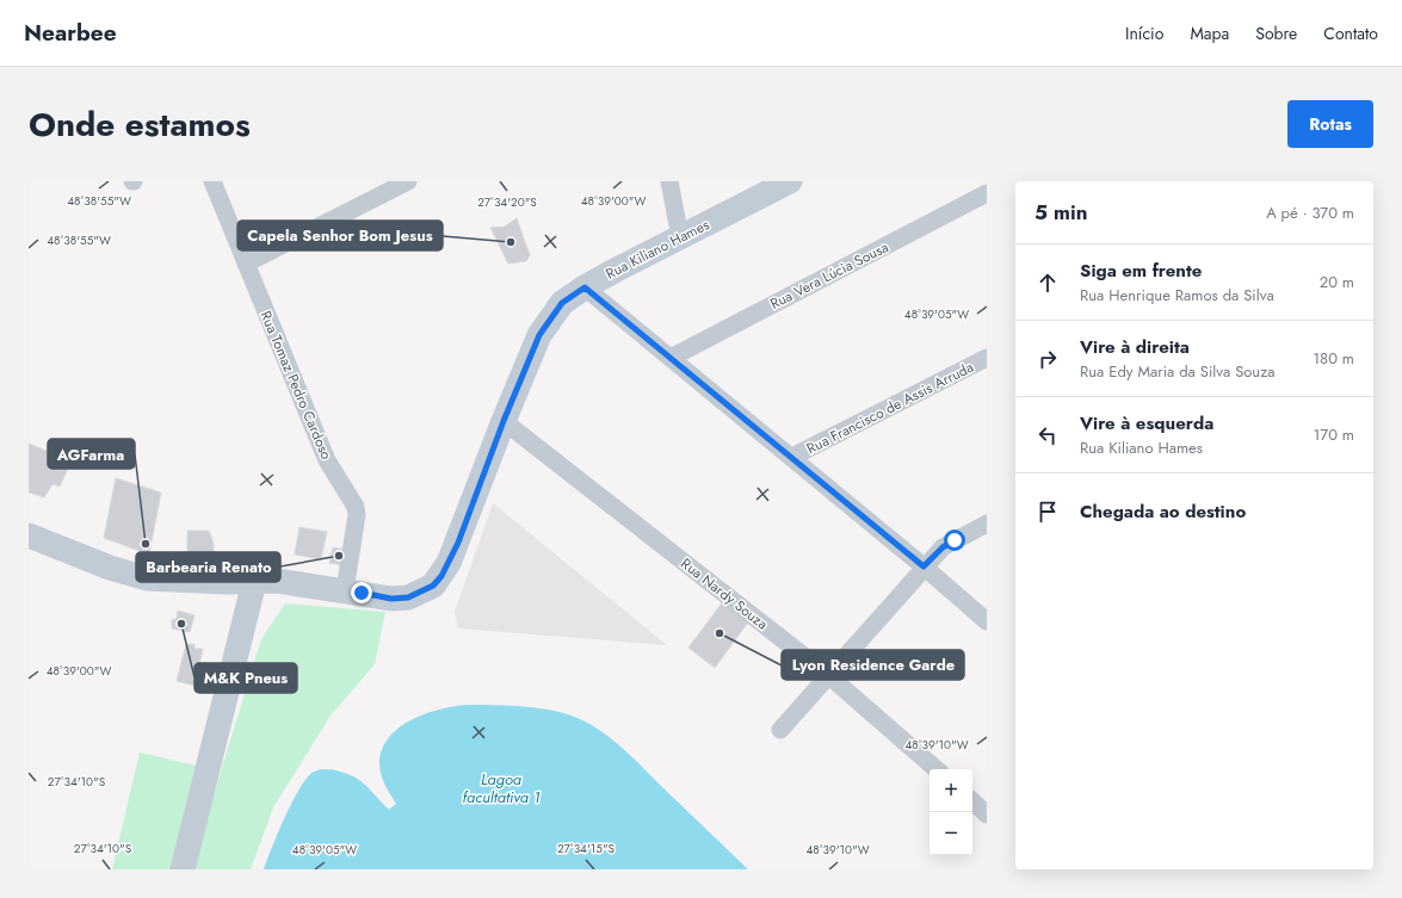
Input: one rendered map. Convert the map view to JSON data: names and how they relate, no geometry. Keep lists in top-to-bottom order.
{
  "streets": {
    "main road": ["Rua Kiliano Hames"],
    "street": [
      "Rua Vera Lúcia Sousa",
      "Rua Tomaz Pedro Cardoso",
      "Rua Francisco de Assis Arruda",
      "Rua Nardy Souza"
    ]
  },
  "crossings": [
    ["Rua Kiliano Hames", "Rua Tomaz Pedro Cardoso"],
    ["Rua Kiliano Hames", "Rua Nardy Souza"]
  ],
  "water": ["Lagoa facultativa 1"],
  "places": [
    "Capela Senhor Bom Jesus",
    "AGFarma",
    "Barbearia Renato",
    "M&K Pneus",
    "Lyon Residence Garde"
  ],
  "page": {
    "header": "Nearbee",
    "nav": [
      "Início",
      "Mapa",
      "Sobre",
      "Contato"
    ],
    "title": "Onde estamos",
    "buttons": "Rotas",
    "heading": ["5 min", "A pé · 370 m"],
    "list": [
      ["Siga em frente", "Rua Henrique Ramos da Silva", "20 m"],
      ["Vire à direita", "Rua Edy Maria da Silva Souza", "180 m"],
      ["Vire à esquerda", "Rua Kiliano Hames", "170 m"],
      "Chegada ao destino"
    ],
    "map_buttons": ["+", "−"]
  },
  "coordinates": [
    "48°38'55\"W",
    "48°39'00\"W",
    "27°34'20\"S",
    "48°39'05\"W",
    "48°39'10\"W",
    "27°34'10\"S",
    "27°34'15\"S"
  ]
}
